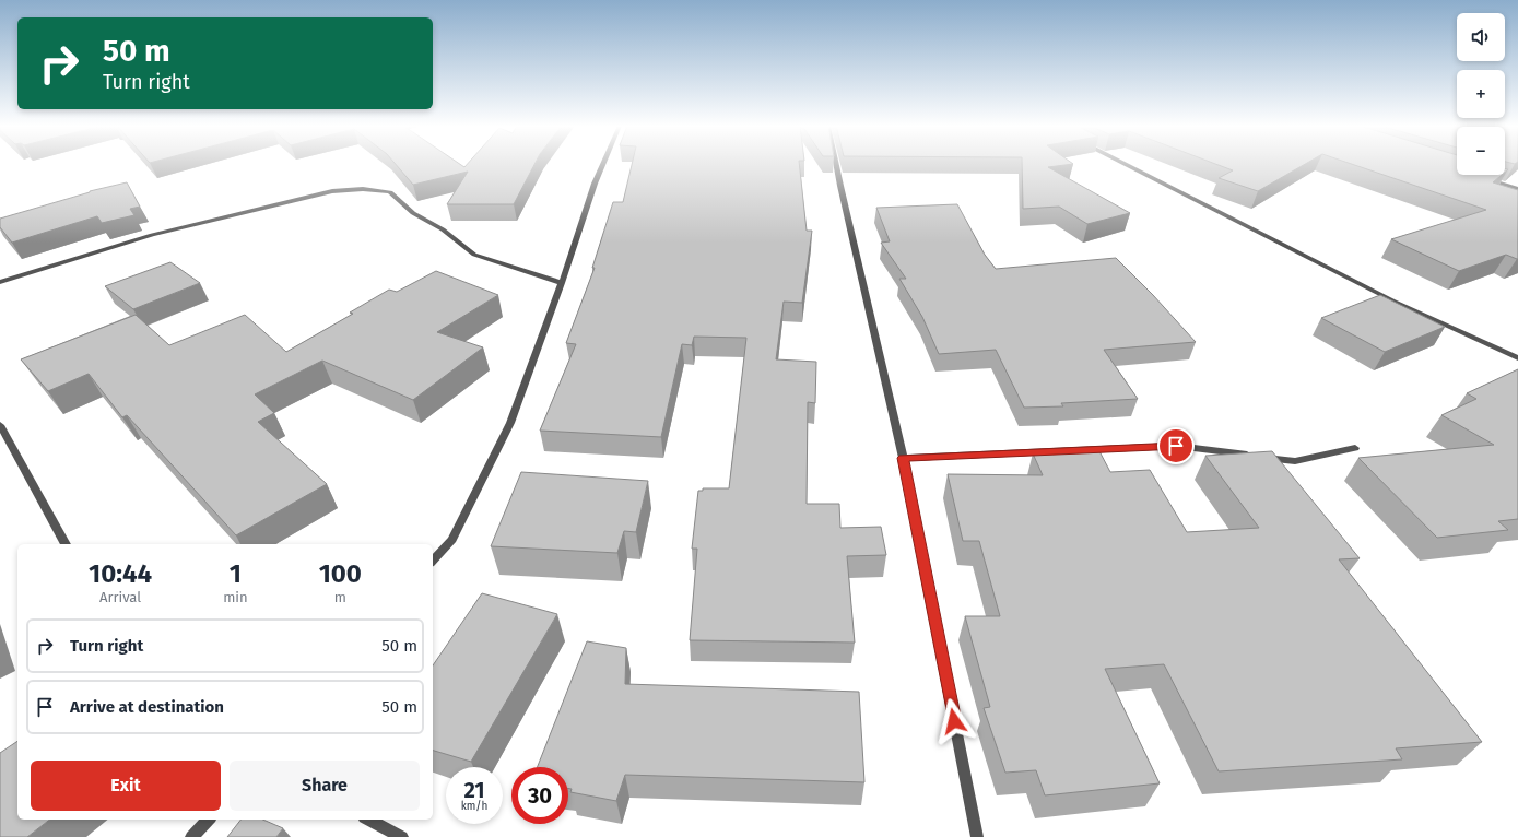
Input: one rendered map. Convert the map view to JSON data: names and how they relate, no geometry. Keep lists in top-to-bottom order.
{
  "page": {
    "map_buttons": ["+", "−"],
    "turn": ["50 m", "Turn right"],
    "eta": [
      "10:44",
      "Arrival",
      "1",
      "min",
      "100",
      "m"
    ],
    "list": [
      {
        "name": "Turn right",
        "value": "50 m"
      },
      {
        "name": "Arrive at destination",
        "value": "50 m"
      }
    ],
    "buttons": ["Exit", "Share"],
    "speed": "21 km/h",
    "limit": "30"
  }
}
